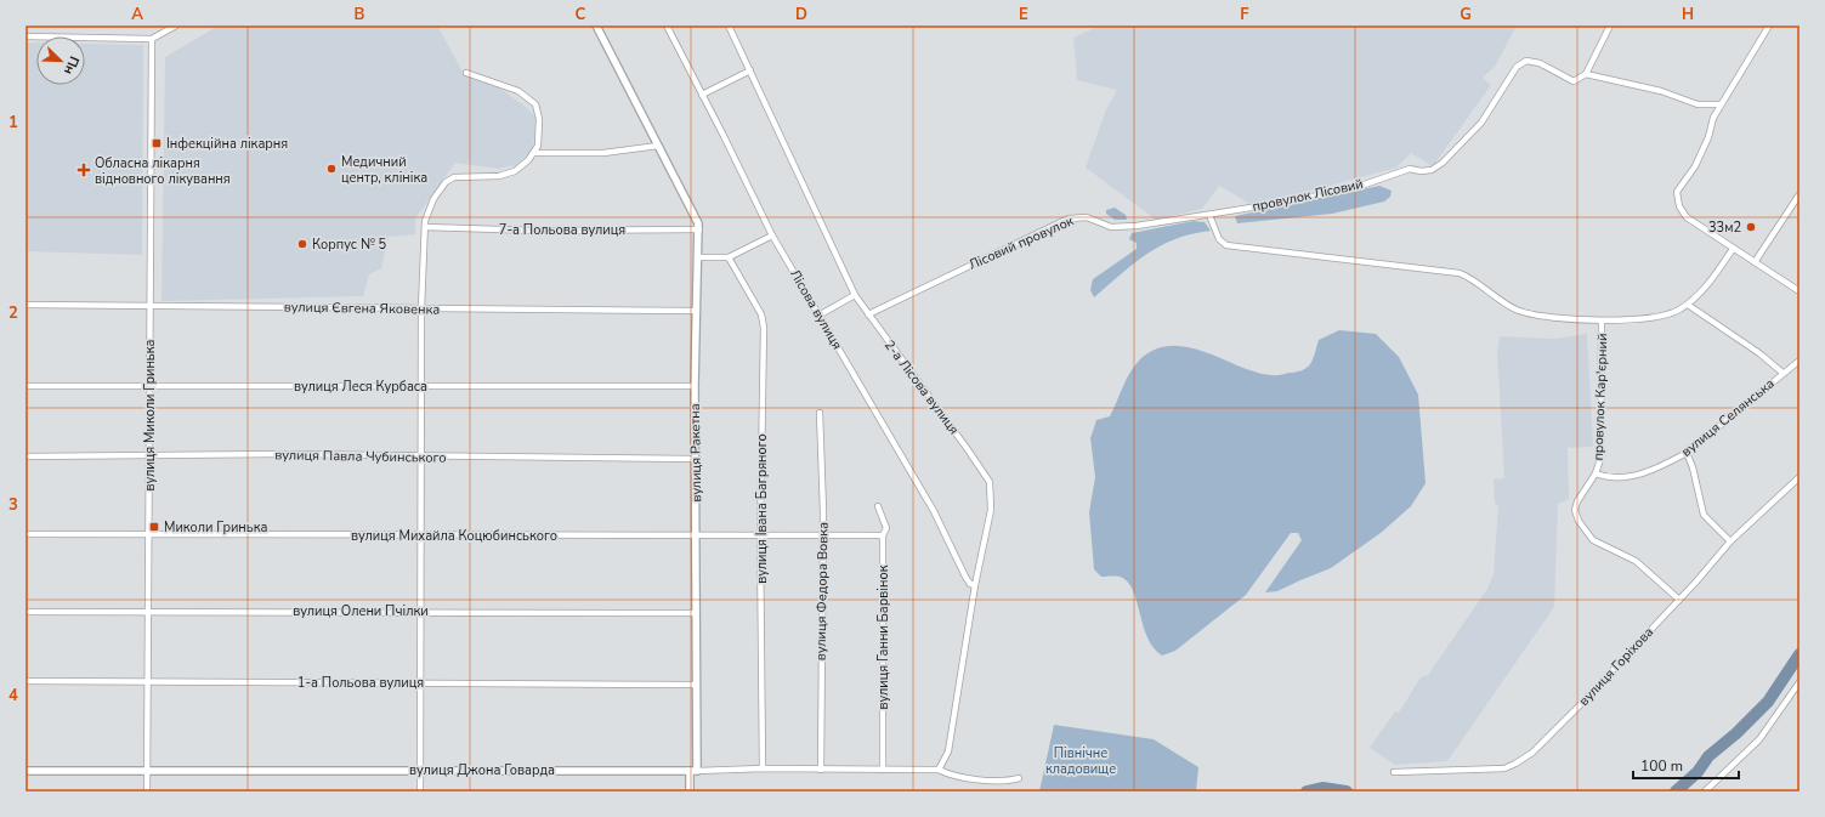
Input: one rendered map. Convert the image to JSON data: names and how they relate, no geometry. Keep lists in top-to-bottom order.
{
  "streets": {
    "street": [
      "провулок Лісовий",
      "7-а Польова вулиця",
      "Лісовий провулок",
      "вулиця Євгена Яковенка",
      "Лісова вулиця",
      "вулиця Леся Курбаса",
      "2-а Лісова вулиця",
      "провулок Кар'єрний",
      "вулиця Миколи Гринька",
      "вулиця Селянська",
      "вулиця Ракетна",
      "вулиця Павла Чубинського",
      "вулиця Івана Багряного",
      "вулиця Михайла Коцюбинського",
      "вулиця Федора Вовка",
      "вулиця Олени Пчілки",
      "вулиця Ганни Барвінок",
      "вулиця Горіхова",
      "1-а Польова вулиця",
      "вулиця Джона Говарда"
    ]
  },
  "crossings": [
    ["провулок Лісовий", "Лісовий провулок"],
    ["7-а Польова вулиця", "вулиця Ракетна"],
    ["Лісовий провулок", "2-а Лісова вулиця"],
    ["вулиця Євгена Яковенка", "вулиця Миколи Гринька"],
    ["вулиця Євгена Яковенка", "вулиця Ракетна"],
    ["Лісова вулиця", "2-а Лісова вулиця"],
    ["вулиця Леся Курбаса", "вулиця Миколи Гринька"],
    ["вулиця Леся Курбаса", "вулиця Ракетна"],
    ["2-а Лісова вулиця", "вулиця Джона Говарда"],
    ["провулок Кар'єрний", "вулиця Селянська"],
    ["вулиця Миколи Гринька", "вулиця Павла Чубинського"],
    ["вулиця Миколи Гринька", "вулиця Михайла Коцюбинського"],
    ["вулиця Миколи Гринька", "вулиця Олени Пчілки"],
    ["вулиця Миколи Гринька", "1-а Польова вулиця"],
    ["вулиця Миколи Гринька", "вулиця Джона Говарда"],
    ["вулиця Ракетна", "вулиця Павла Чубинського"],
    ["вулиця Ракетна", "вулиця Михайла Коцюбинського"],
    ["вулиця Ракетна", "вулиця Олени Пчілки"],
    ["вулиця Ракетна", "1-а Польова вулиця"],
    ["вулиця Ракетна", "вулиця Джона Говарда"],
    ["вулиця Івана Багряного", "вулиця Михайла Коцюбинського"],
    ["вулиця Івана Багряного", "вулиця Джона Говарда"],
    ["вулиця Михайла Коцюбинського", "вулиця Федора Вовка"],
    ["вулиця Михайла Коцюбинського", "вулиця Ганни Барвінок"],
    ["вулиця Федора Вовка", "вулиця Джона Говарда"],
    ["вулиця Ганни Барвінок", "вулиця Джона Говарда"]
  ],
  "parks": ["Північне кладовище"],
  "places": {
    "transit": ["Інфекційна лікарня", "Миколи Гринька"],
    "other": ["Медичний центр, клініка", "33м2", "Корпус № 5"],
    "health": ["Обласна лікарня відновного лікування"]
  },
  "scale_bar": "100 m",
  "north": "bottom right",
  "grid": {
    "columns": [
      "A",
      "B",
      "C",
      "D",
      "E",
      "F",
      "G",
      "H"
    ],
    "rows": [
      "1",
      "2",
      "3",
      "4"
    ]
  }
}
